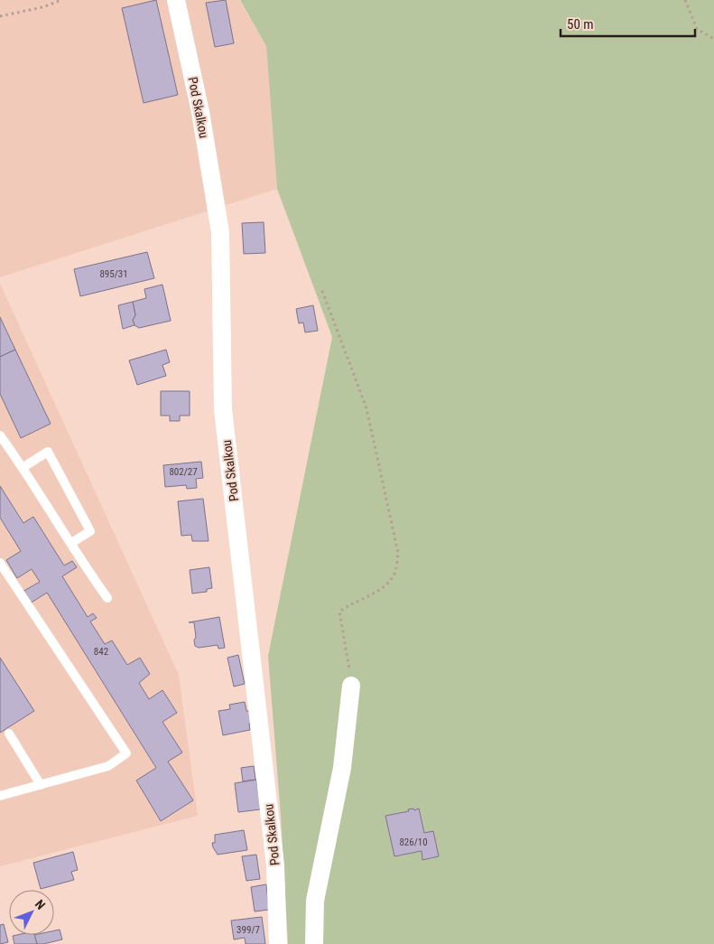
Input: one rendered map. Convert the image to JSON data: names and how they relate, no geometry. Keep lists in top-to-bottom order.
{
  "streets": {
    "street": ["Pod Skalkou"]
  },
  "house_numbers": [
    "895/31",
    "802/27",
    "842",
    "826/10",
    "399/7"
  ],
  "scale_bar": "50 m",
  "north": "top right"
}
